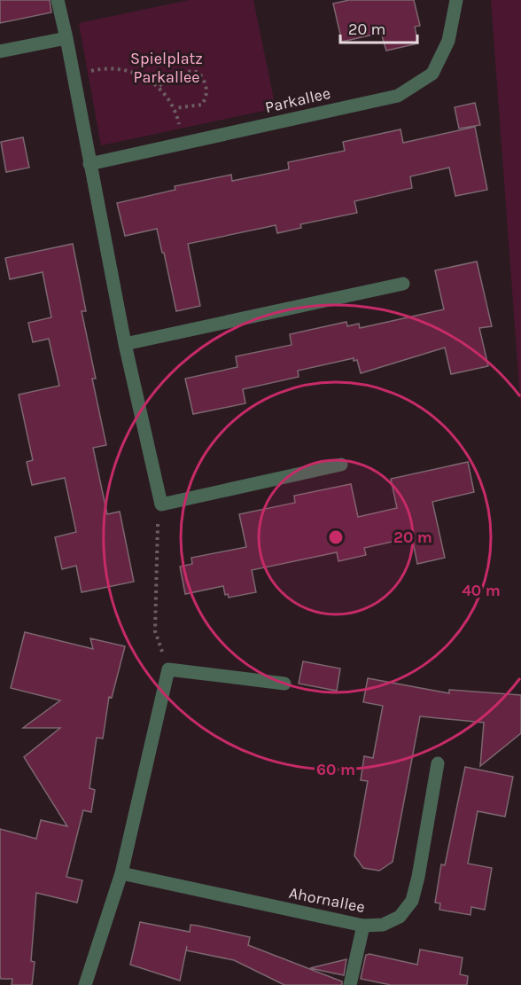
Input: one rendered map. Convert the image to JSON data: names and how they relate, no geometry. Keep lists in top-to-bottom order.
{
  "streets": {
    "street": ["Parkallee", "Ahornallee"]
  },
  "parks": ["Spielplatz Parkallee"],
  "scale_bar": "20 m",
  "rings": ["20 m", "40 m", "60 m"]
}
